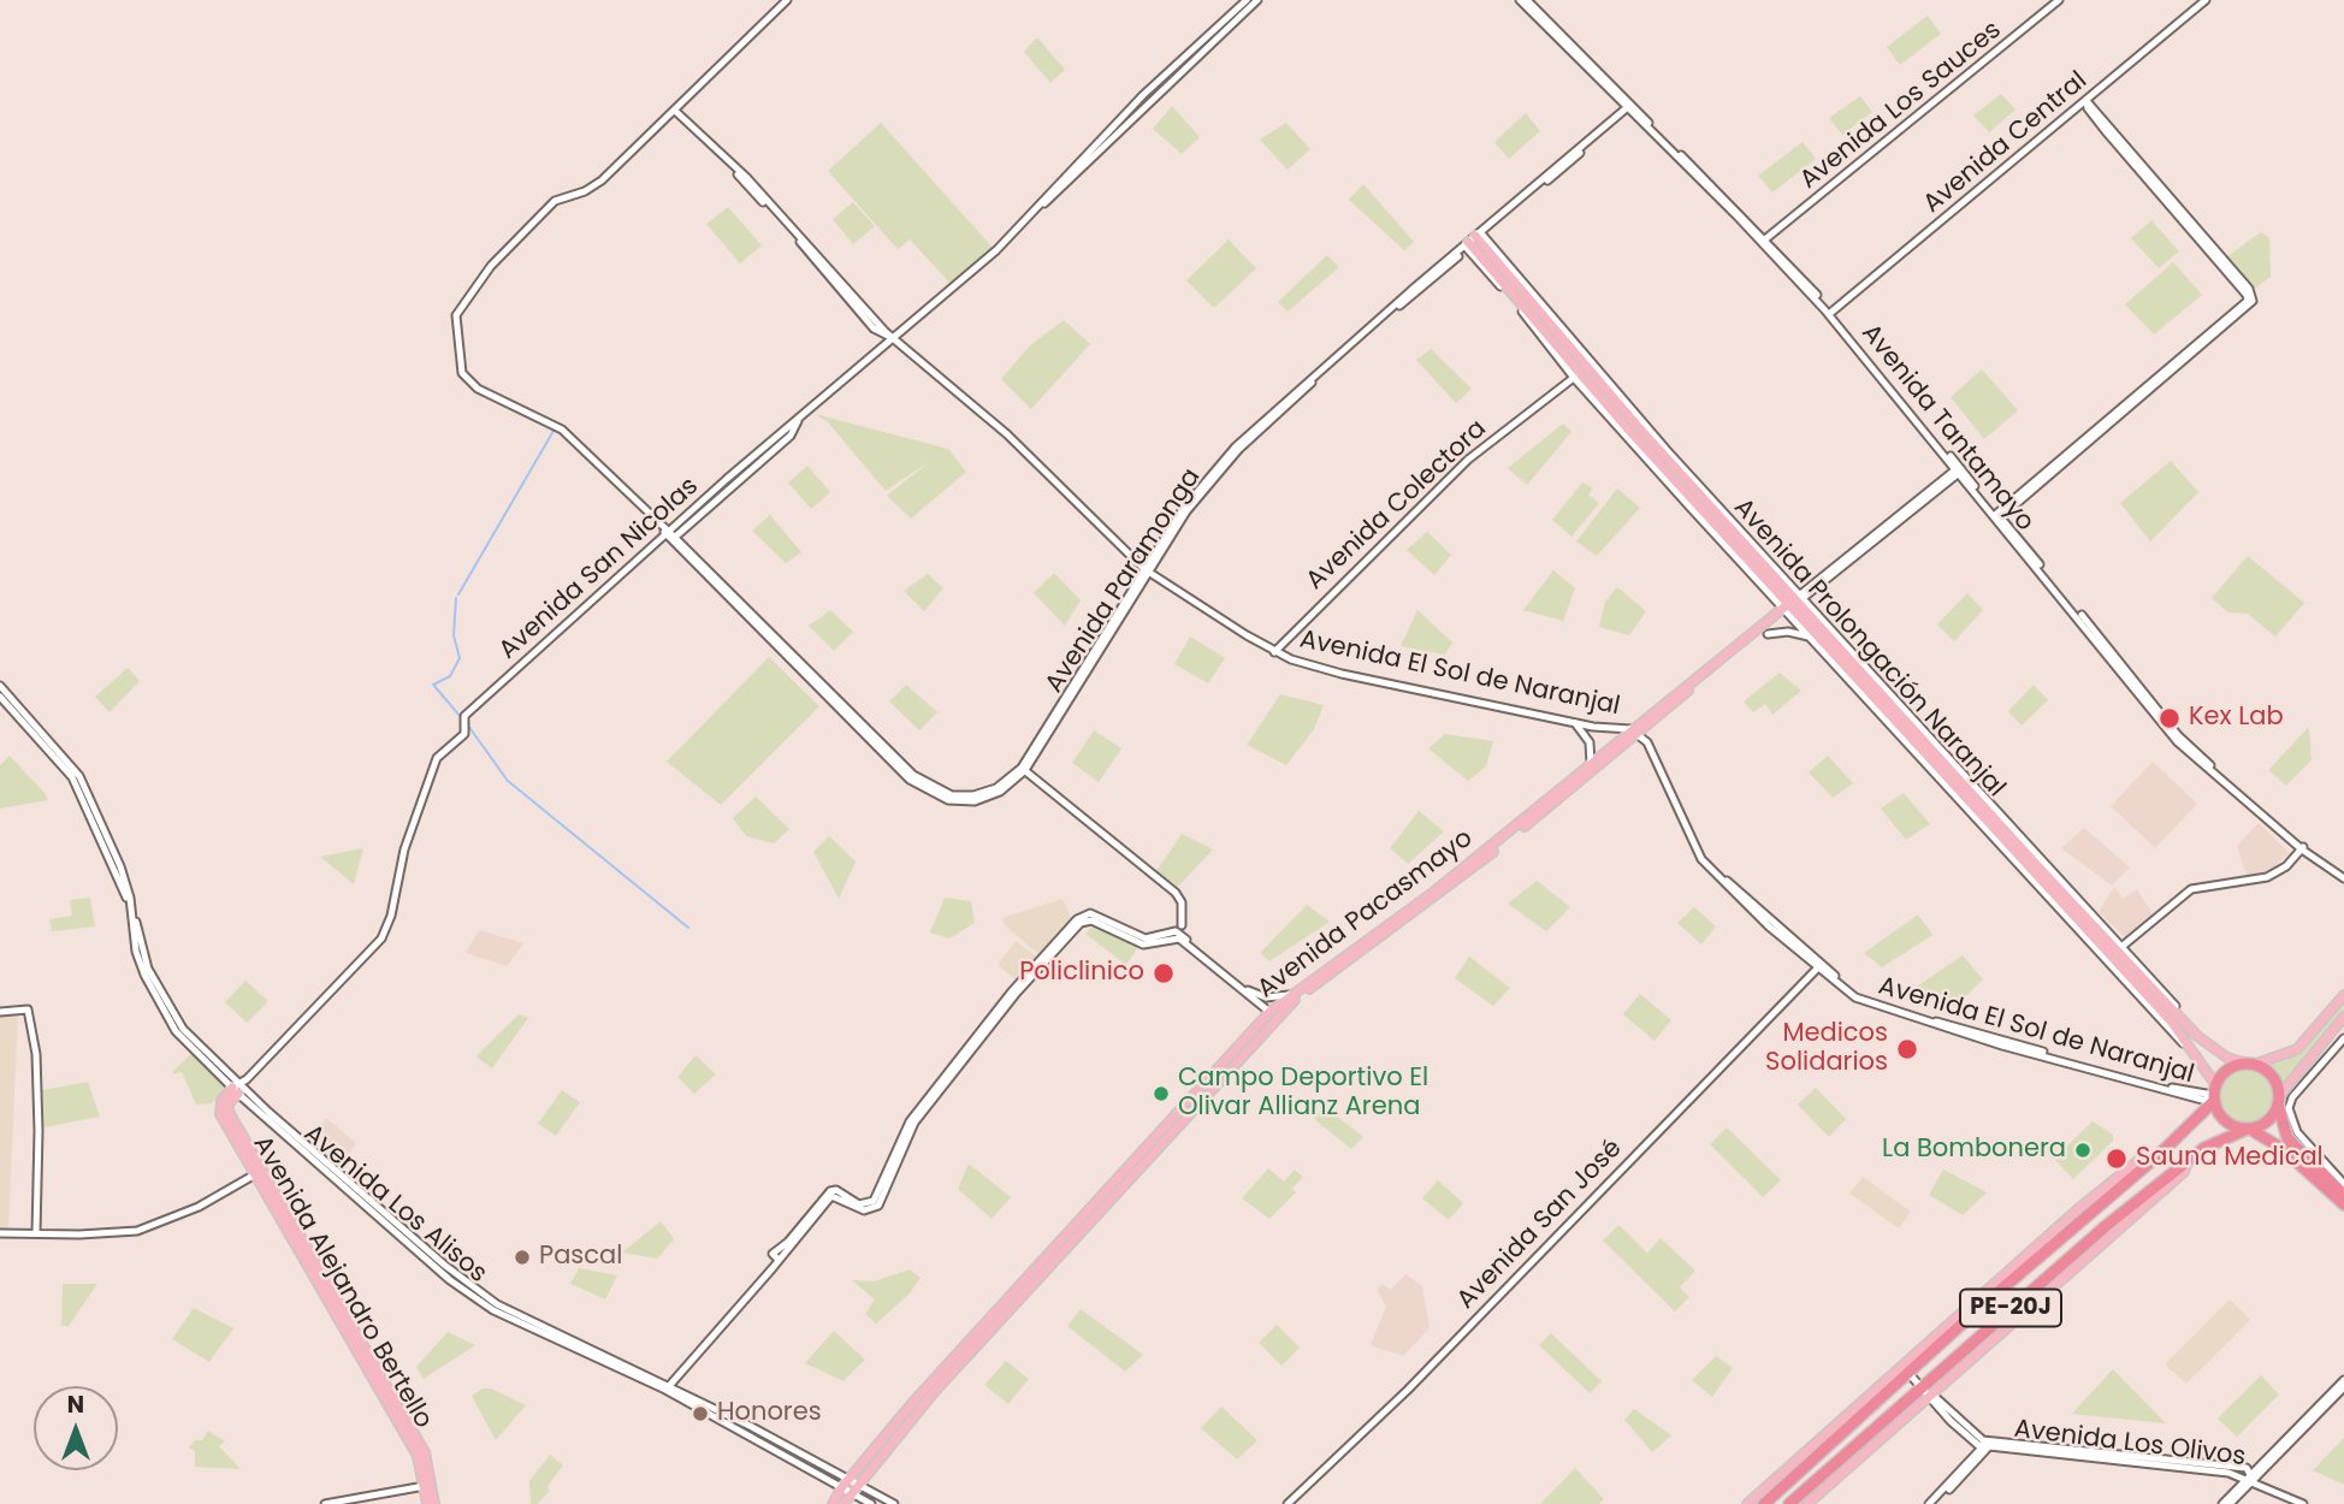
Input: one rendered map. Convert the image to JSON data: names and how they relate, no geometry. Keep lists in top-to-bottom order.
{
  "streets": {
    "highway": ["PE-20J"],
    "main road": ["Avenida Prolongación Naranjal", "Avenida Pacasmayo", "Avenida Alejandro Bertello"],
    "street": [
      "Avenida Los Sauces",
      "Avenida Central",
      "Avenida Tantamayo",
      "Avenida Colectora",
      "Avenida San Nicolas",
      "Avenida Paramonga",
      "Avenida El Sol de Naranjal",
      "Avenida Los Alisos",
      "Avenida San José",
      "Avenida Los Olivos"
    ]
  },
  "crossings": [
    ["Avenida Los Sauces", "Avenida Tantamayo"],
    ["Avenida Central", "Avenida Tantamayo"],
    ["Avenida Tantamayo", "Avenida Paramonga"],
    ["Avenida Tantamayo", "Avenida Pacasmayo"],
    ["Avenida Colectora", "Avenida Prolongación Naranjal"],
    ["Avenida Colectora", "Avenida El Sol de Naranjal"],
    ["Avenida San Nicolas", "Avenida Paramonga"],
    ["Avenida San Nicolas", "Avenida El Sol de Naranjal"],
    ["Avenida San Nicolas", "Avenida Los Alisos"],
    ["Avenida San Nicolas", "Avenida Alejandro Bertello"],
    ["Avenida Paramonga", "Avenida Prolongación Naranjal"],
    ["Avenida Paramonga", "Avenida El Sol de Naranjal"],
    ["Avenida Prolongación Naranjal", "Avenida El Sol de Naranjal"],
    ["Avenida Prolongación Naranjal", "Avenida Pacasmayo"],
    ["Avenida Prolongación Naranjal", "PE-20J"],
    ["Avenida El Sol de Naranjal", "Avenida Pacasmayo"],
    ["Avenida El Sol de Naranjal", "Avenida San José"],
    ["Avenida El Sol de Naranjal", "PE-20J"],
    ["Avenida Pacasmayo", "Avenida Los Alisos"],
    ["Avenida Los Alisos", "Avenida Alejandro Bertello"],
    ["PE-20J", "Avenida Los Olivos"]
  ],
  "places": [
    "Kex Lab",
    "Policlinico",
    "Medicos Solidarios",
    "Campo Deportivo El Olivar Allianz Arena",
    "La Bombonera",
    "Sauna Medical",
    "Pascal",
    "Honores"
  ],
  "north": "top"
}
